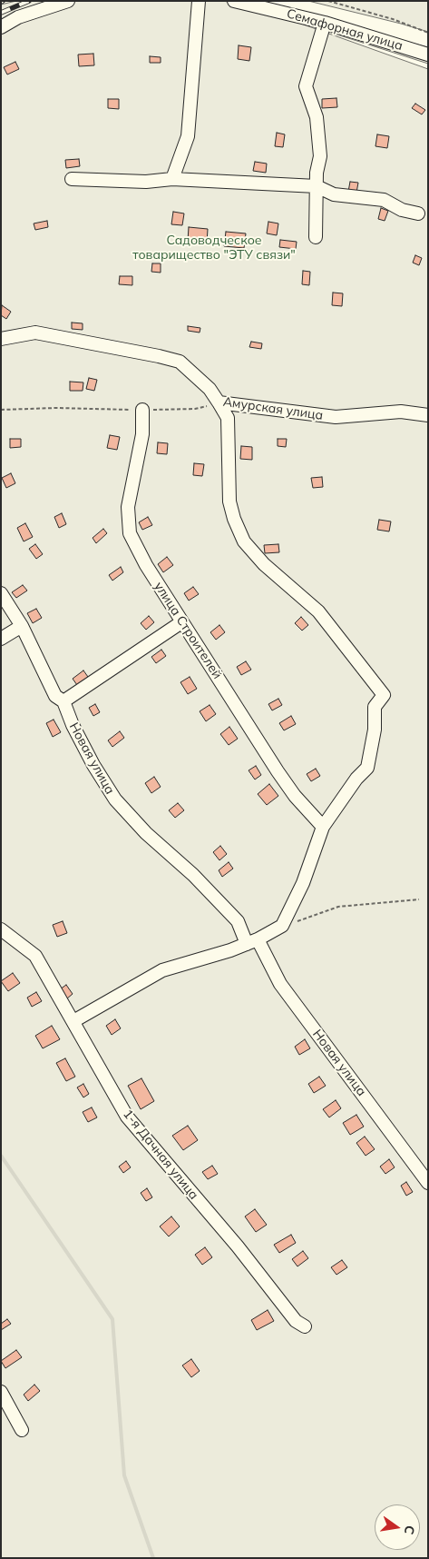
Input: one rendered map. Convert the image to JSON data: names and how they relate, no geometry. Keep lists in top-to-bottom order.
{
  "streets": {
    "street": [
      "Семафорная улица",
      "Амурская улица",
      "улица Строителей",
      "Новая улица",
      "1-я Дачная улица"
    ]
  },
  "parks": ["Садоводческое товарищество \"ЭТУ связи\""],
  "north": "right"
}
